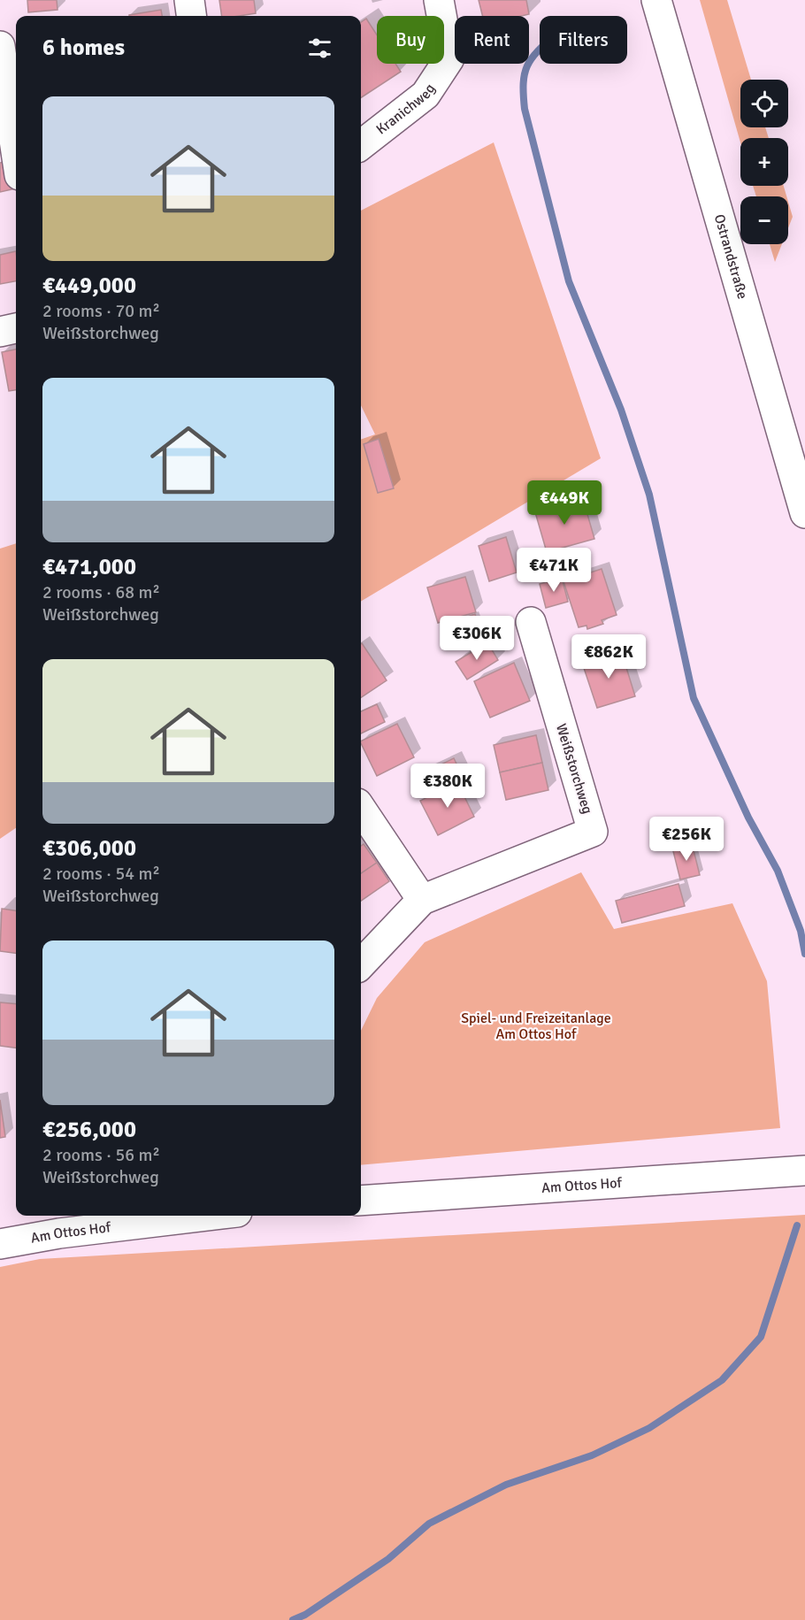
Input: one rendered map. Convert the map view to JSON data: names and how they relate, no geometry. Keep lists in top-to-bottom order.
{
  "streets": {
    "street": [
      "Kranichweg",
      "Ostrandstraße",
      "Weißstorchweg",
      "Am Ottos Hof"
    ]
  },
  "parks": ["Spiel- und Freizeitanlage Am Ottos Hof"],
  "page": {
    "chip": ["Buy", "Rent", "Filters"],
    "heading": "6 homes",
    "map_buttons": ["+", "−"],
    "list": [
      {
        "name": "€449,000",
        "note": "2 rooms · 70 m² · Weißstorchweg"
      },
      {
        "name": "€471,000",
        "note": "2 rooms · 68 m² · Weißstorchweg"
      },
      {
        "name": "€306,000",
        "note": "2 rooms · 54 m² · Weißstorchweg"
      },
      {
        "name": "€256,000",
        "note": "2 rooms · 56 m² · Weißstorchweg"
      }
    ],
    "price": [
      "€449K",
      "€471K",
      "€306K",
      "€862K",
      "€380K",
      "€256K"
    ]
  }
}
